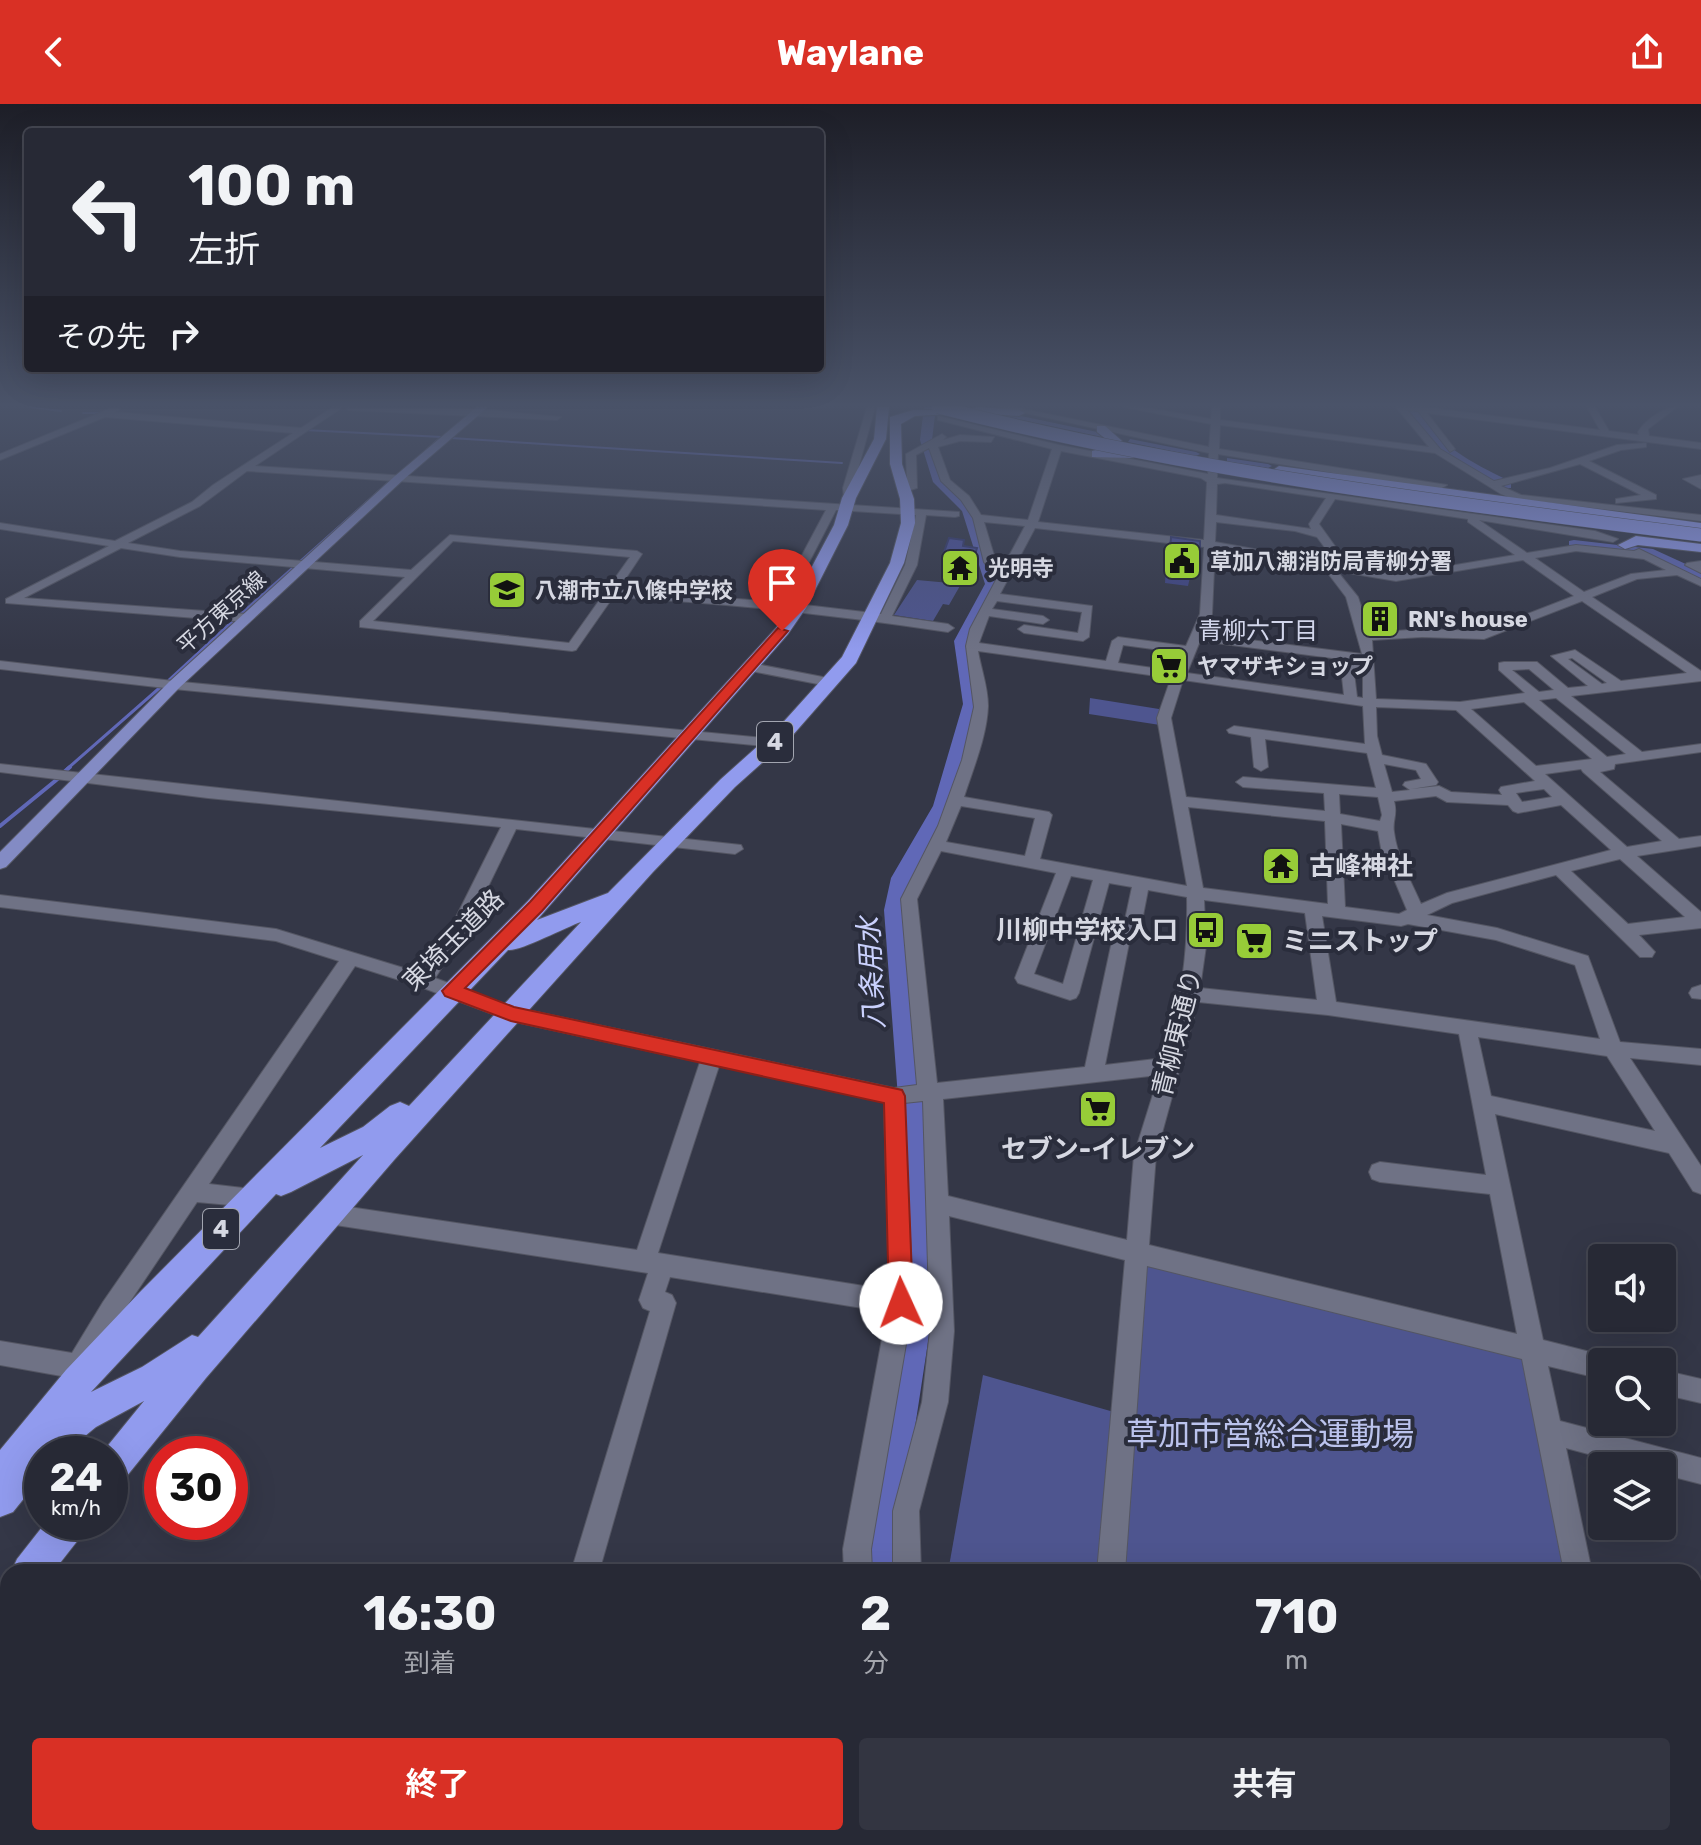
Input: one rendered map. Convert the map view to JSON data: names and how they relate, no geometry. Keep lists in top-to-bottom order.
{
  "streets": {
    "highway": ["4", "東埼玉道路"],
    "main road": ["平方東京線"],
    "street": ["青柳東通り"]
  },
  "crossings": [
    ["4", "東埼玉道路"]
  ],
  "districts": ["青柳六丁目"],
  "water": ["八条用水"],
  "parks": ["草加市営総合運動場"],
  "places": {
    "public building": ["草加八潮消防局青柳分署"],
    "temple": ["光明寺", "古峰神社"],
    "school or university": ["八潮市立八條中学校"],
    "building": ["RN's house"],
    "supermarket": ["ヤマザキショップ", "ミニストップ", "セブン-イレブン"],
    "bus stop": ["川柳中学校入口"]
  },
  "page": {
    "header": "Waylane",
    "turn": ["100 m", "左折"],
    "then": "その先",
    "speed": "24 km/h",
    "limit": "30",
    "eta": [
      "16:30",
      "到着",
      "2",
      "分",
      "710",
      "m"
    ],
    "buttons": ["終了", "共有"]
  }
}
